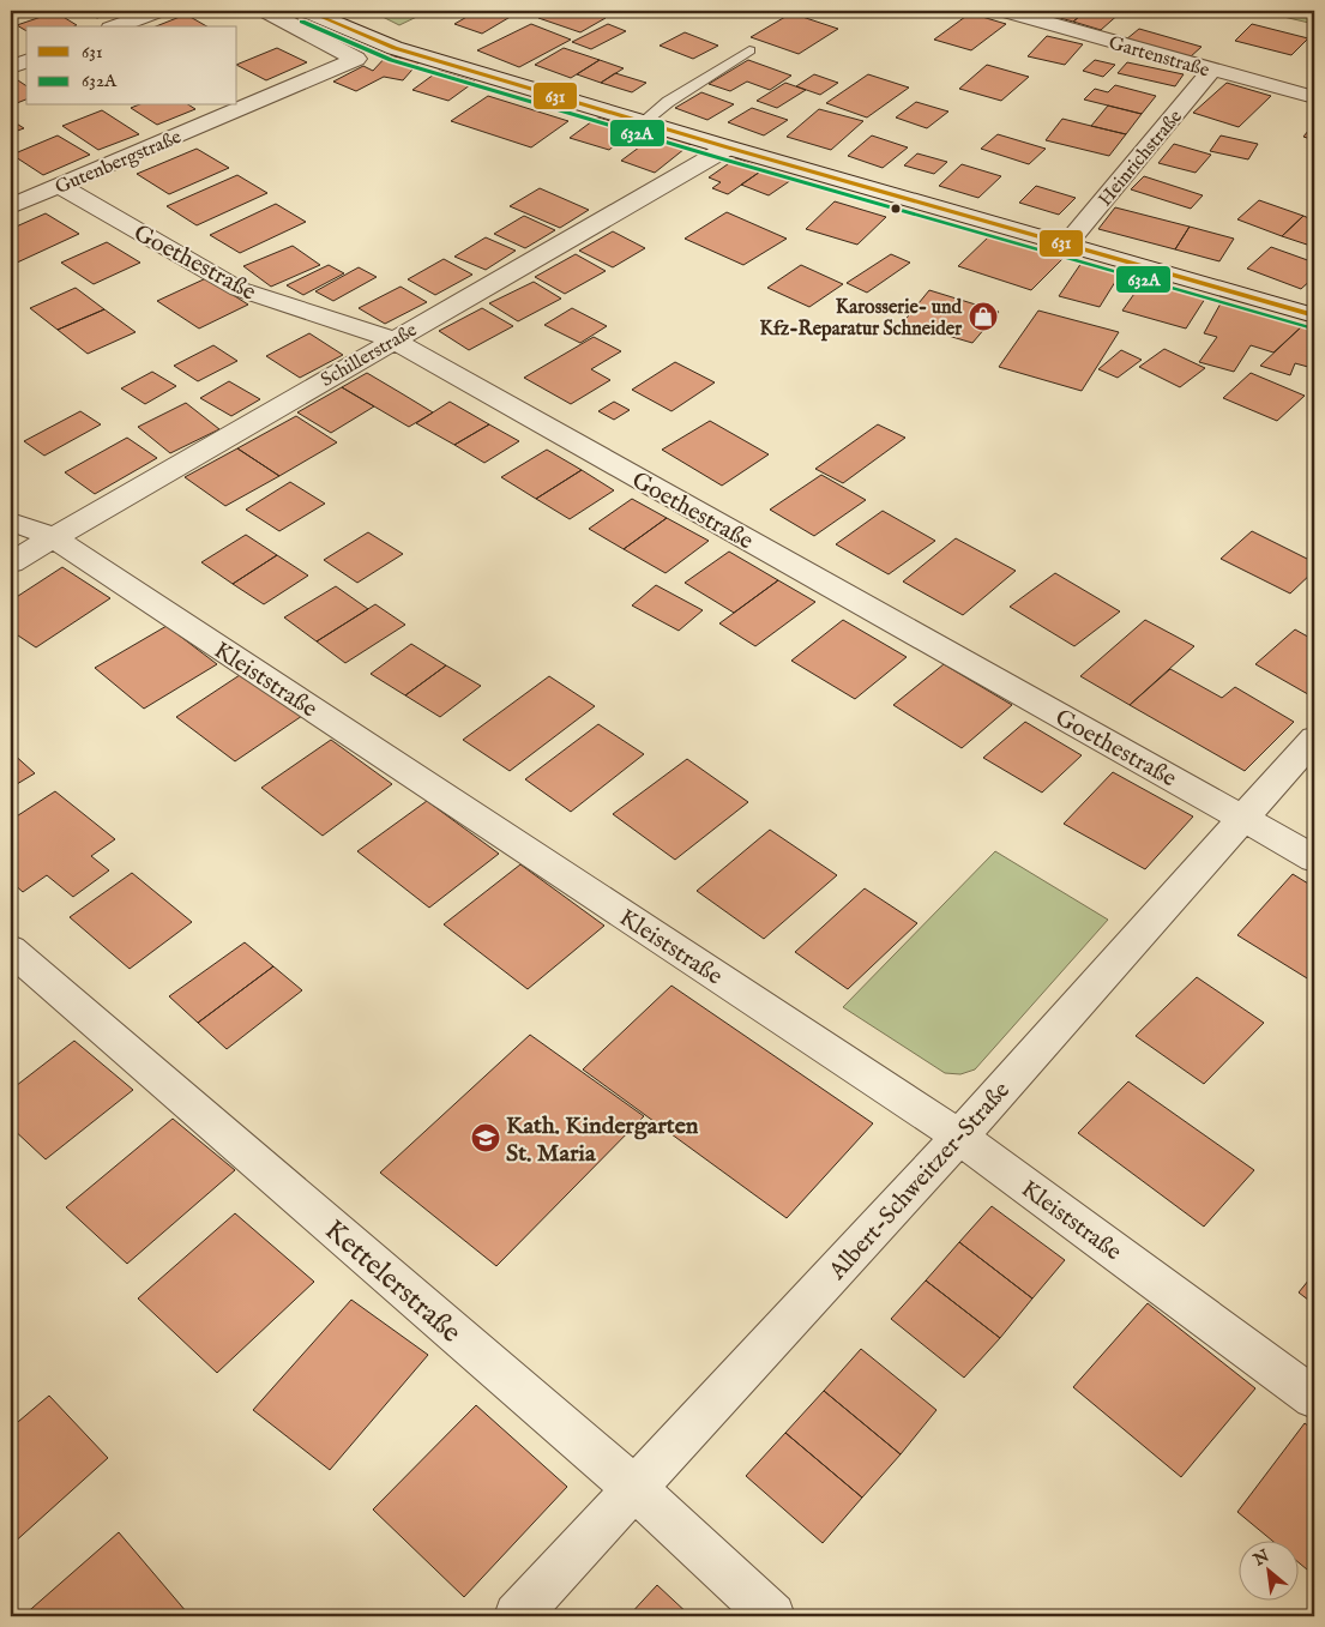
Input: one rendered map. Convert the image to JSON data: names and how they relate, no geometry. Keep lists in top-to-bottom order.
{
  "streets": {
    "street": [
      "Gartenstraße",
      "Heinrichstraße",
      "Gutenbergstraße",
      "Goethestraße",
      "Schillerstraße",
      "Kleiststraße",
      "Albert-Schweitzer-Straße",
      "Kettelerstraße"
    ]
  },
  "crossings": [
    ["Gartenstraße", "Heinrichstraße"],
    ["Gutenbergstraße", "Goethestraße"],
    ["Goethestraße", "Schillerstraße"],
    ["Goethestraße", "Albert-Schweitzer-Straße"],
    ["Schillerstraße", "Kleiststraße"],
    ["Kleiststraße", "Albert-Schweitzer-Straße"],
    ["Albert-Schweitzer-Straße", "Kettelerstraße"]
  ],
  "places": {
    "shop": ["Karosserie- und Kfz-Reparatur Schneider"],
    "school or university": ["Kath. Kindergarten St. Maria"]
  },
  "lines": ["transit line 631", "transit line 632A"],
  "legend": ["631", "632A"],
  "north": "top left"
}
